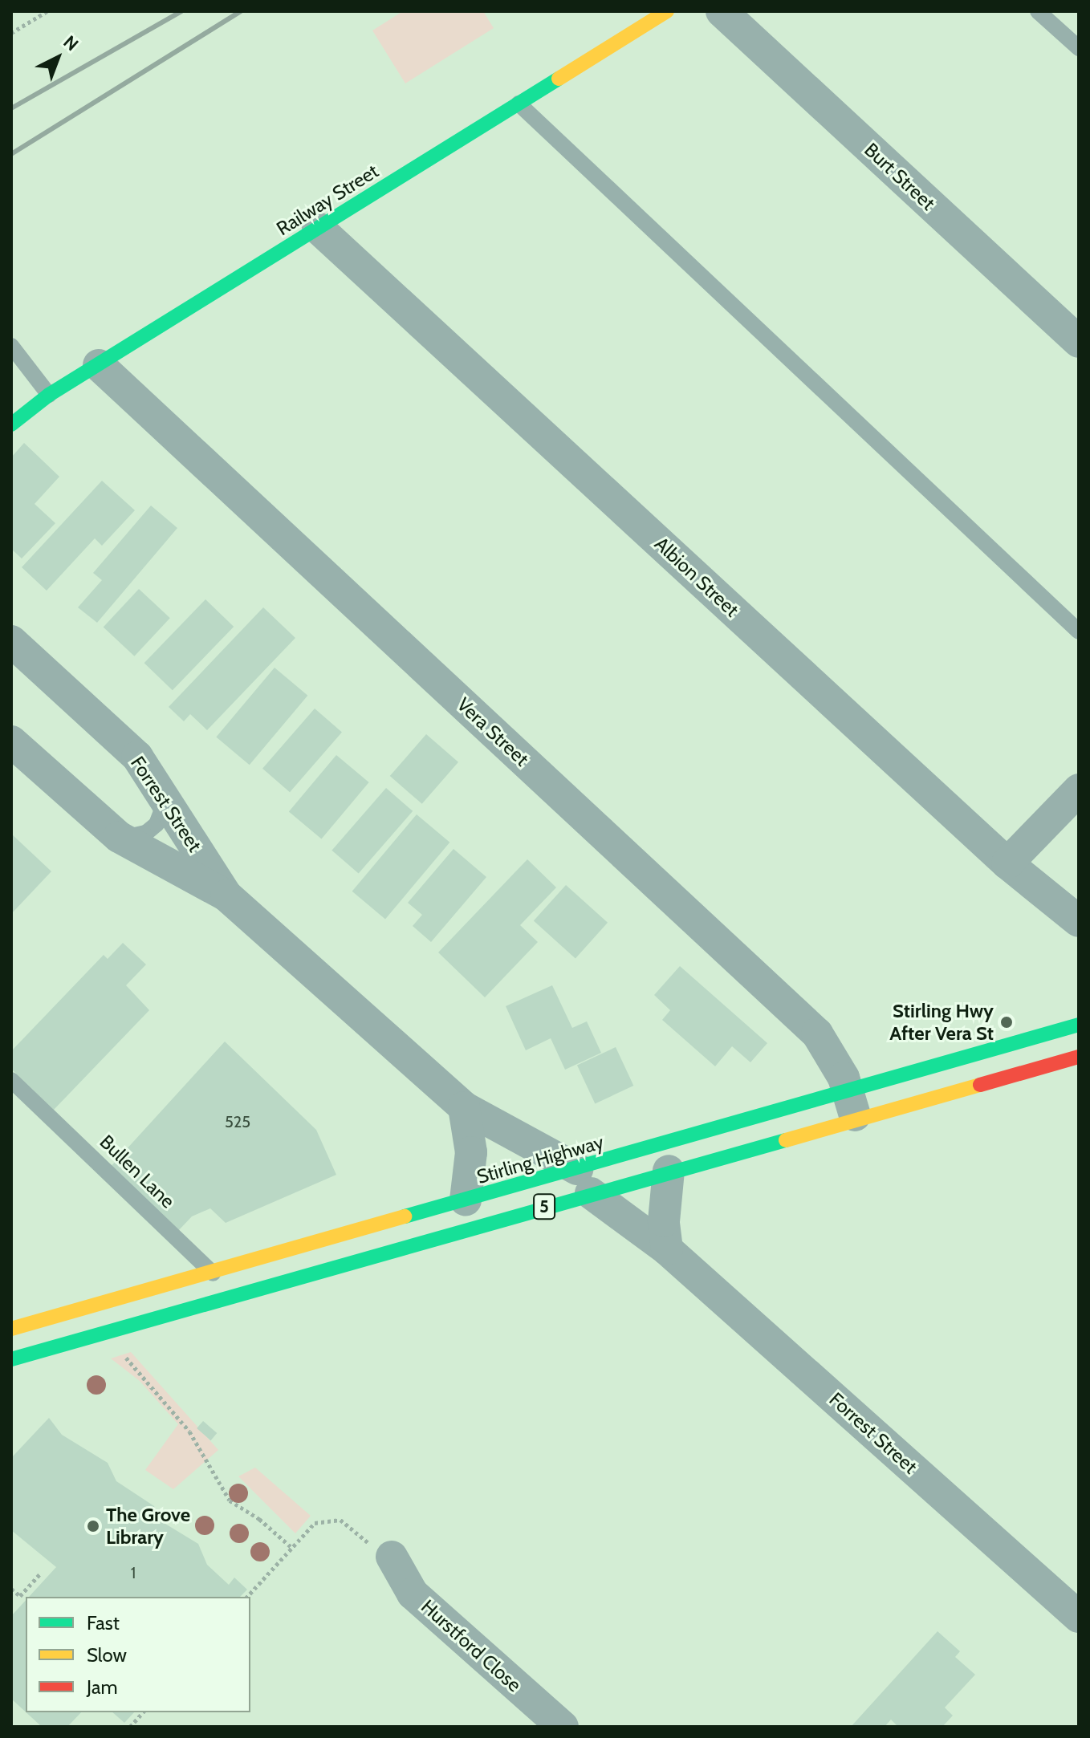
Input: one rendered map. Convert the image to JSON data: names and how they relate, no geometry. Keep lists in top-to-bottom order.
{
  "streets": {
    "main road": ["Railway Street", "Stirling Highway", "5"],
    "street": [
      "Burt Street",
      "Albion Street",
      "Vera Street",
      "Forrest Street",
      "Hurstford Close"
    ],
    "lane": ["Bullen Lane"]
  },
  "crossings": [
    ["Railway Street", "Albion Street"],
    ["Railway Street", "Vera Street"],
    ["Vera Street", "Stirling Highway"],
    ["Forrest Street", "Stirling Highway"],
    ["Stirling Highway", "Bullen Lane"]
  ],
  "places": ["Stirling Hwy After Vera St", "The Grove Library"],
  "house_numbers": ["525", "1"],
  "legend": ["Fast", "Slow", "Jam"],
  "north": "top right"
}
